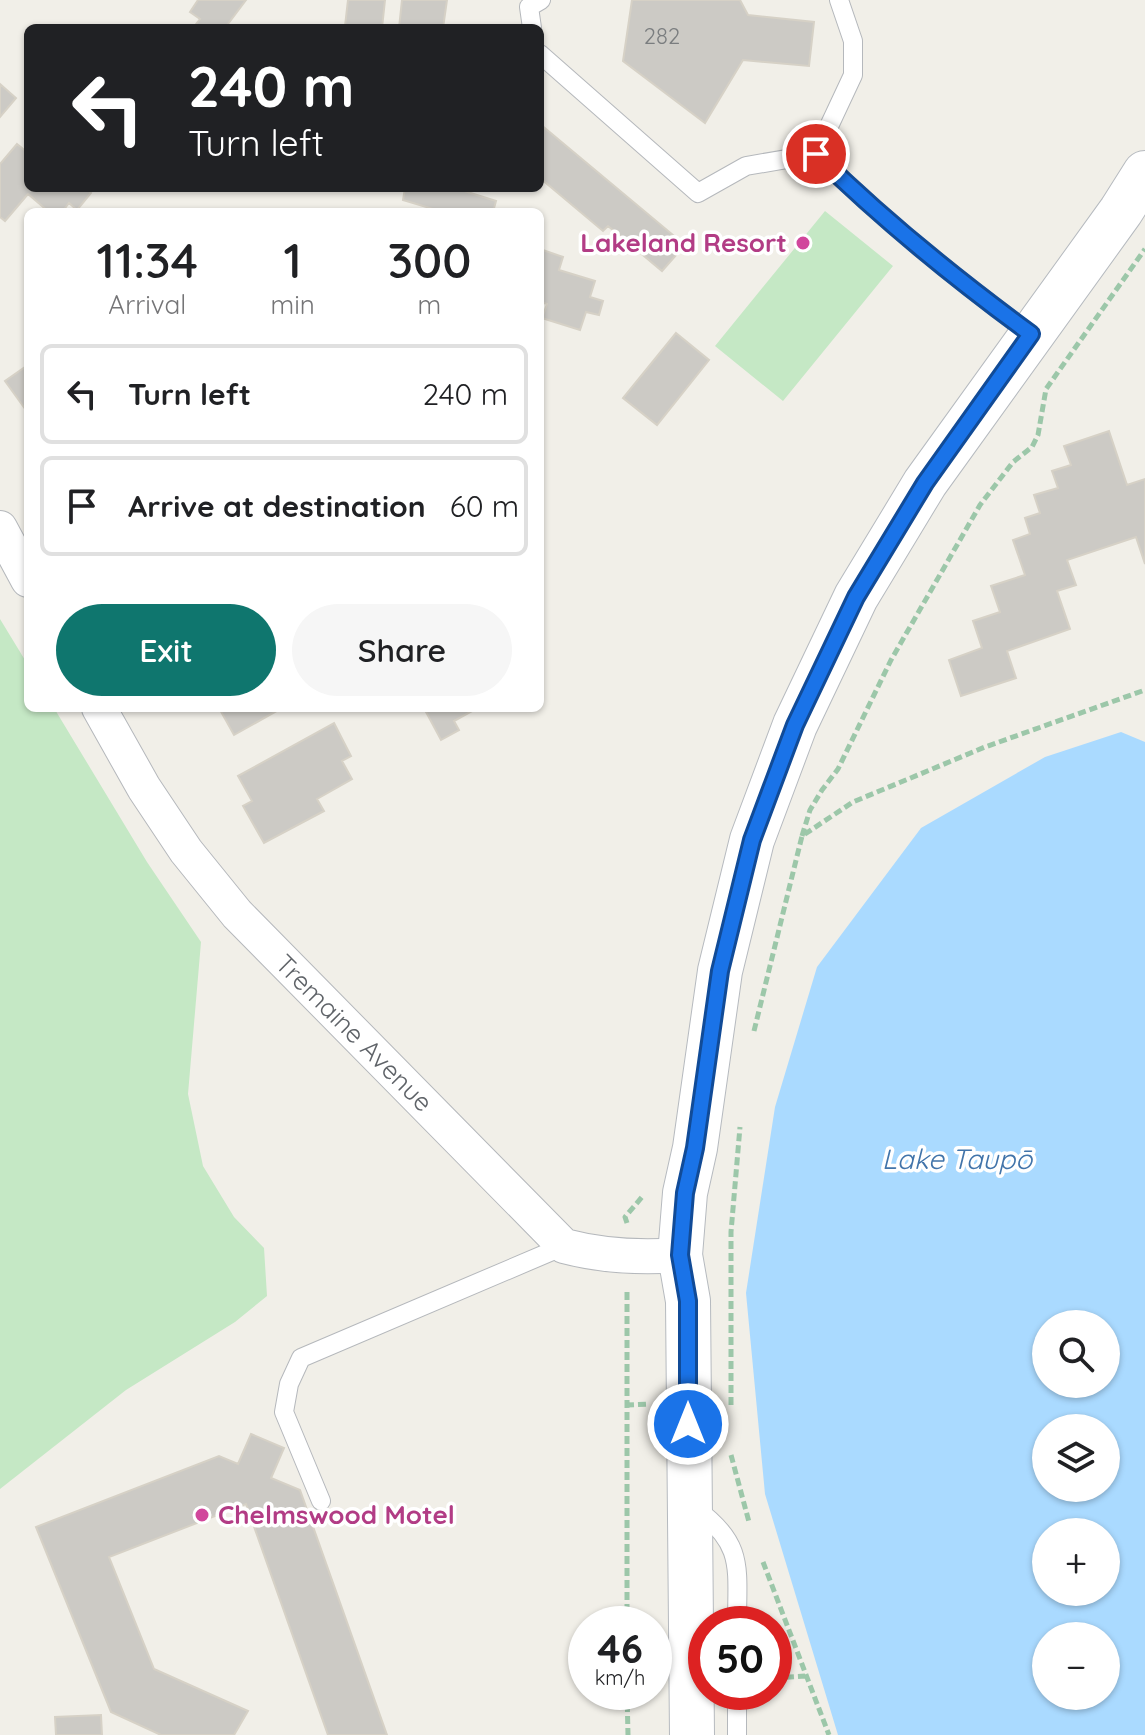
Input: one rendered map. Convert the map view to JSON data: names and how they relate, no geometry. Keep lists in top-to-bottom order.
{
  "streets": {
    "street": ["Tremaine Avenue"]
  },
  "water": ["Lake Taupō"],
  "places": ["Lakeland Resort", "Chelmswood Motel"],
  "house_numbers": ["282"],
  "page": {
    "turn": ["240 m", "Turn left"],
    "eta": [
      "11:34",
      "Arrival",
      "1",
      "min",
      "300",
      "m"
    ],
    "list": [
      {
        "name": "Turn left",
        "value": "240 m"
      },
      {
        "name": "Arrive at destination",
        "value": "60 m"
      }
    ],
    "buttons": ["Exit", "Share"],
    "map_buttons": ["+", "−"],
    "speed": "46 km/h",
    "limit": "50"
  }
}
